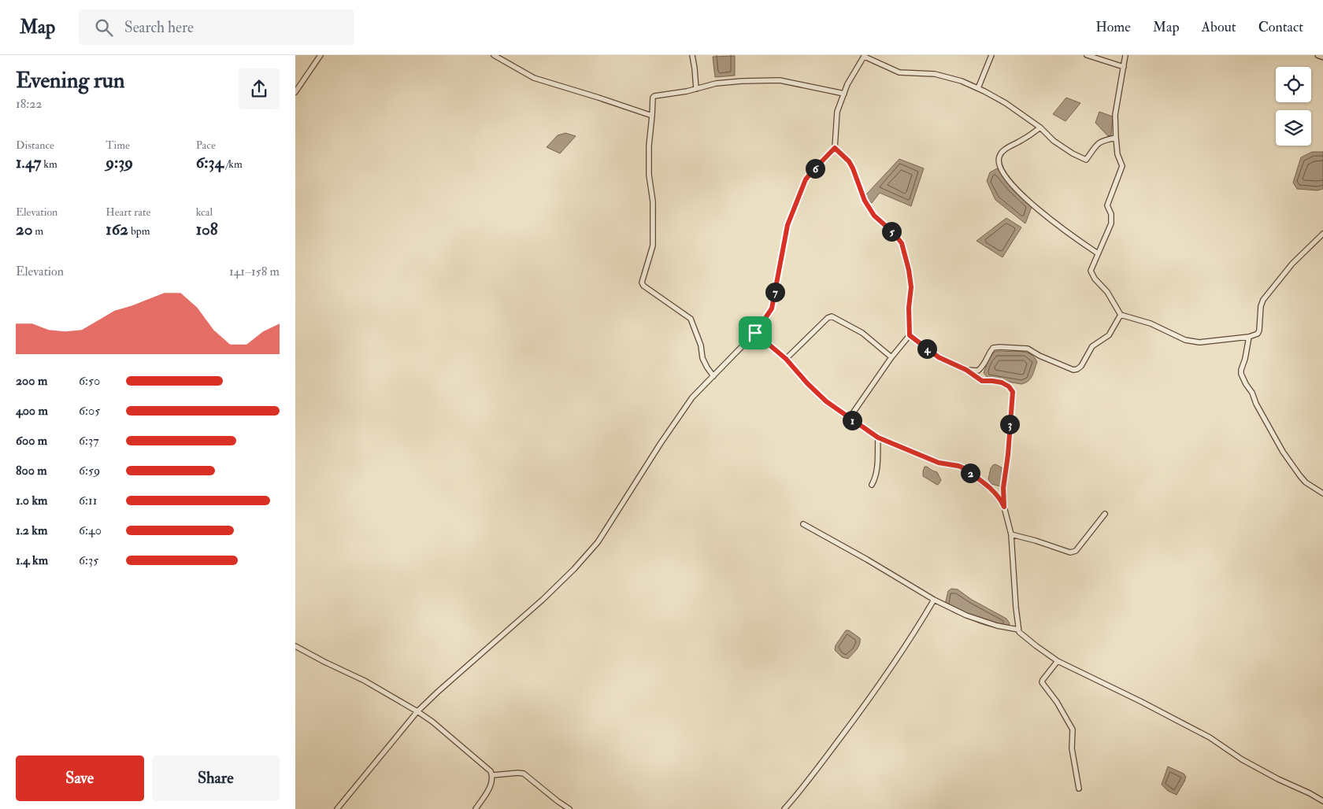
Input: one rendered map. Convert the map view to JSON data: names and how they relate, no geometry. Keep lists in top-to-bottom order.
{
  "page": {
    "header": "Map",
    "search": "Search here",
    "nav": [
      "Home",
      "Map",
      "About",
      "Contact"
    ],
    "heading": ["Evening run", "18:22"],
    "stats": [
      ["Distance", "1.47 km"],
      ["Time", "9:39"],
      ["Pace", "6:34 /km"],
      ["Elevation", "20 m"],
      ["Heart rate", "162 bpm"],
      ["kcal", "108"]
    ],
    "pins": [
      "6",
      "5",
      "7",
      "4",
      "1",
      "3",
      "2"
    ],
    "chart": ["Elevation", "141–158 m"],
    "list": [
      {
        "name": "200 m",
        "note": "6:50"
      },
      {
        "name": "400 m",
        "note": "6:05"
      },
      {
        "name": "600 m",
        "note": "6:37"
      },
      {
        "name": "800 m",
        "note": "6:59"
      },
      {
        "name": "1.0 km",
        "note": "6:11"
      },
      {
        "name": "1.2 km",
        "note": "6:40"
      },
      {
        "name": "1.4 km",
        "note": "6:35"
      }
    ],
    "buttons": ["Save", "Share"]
  }
}
